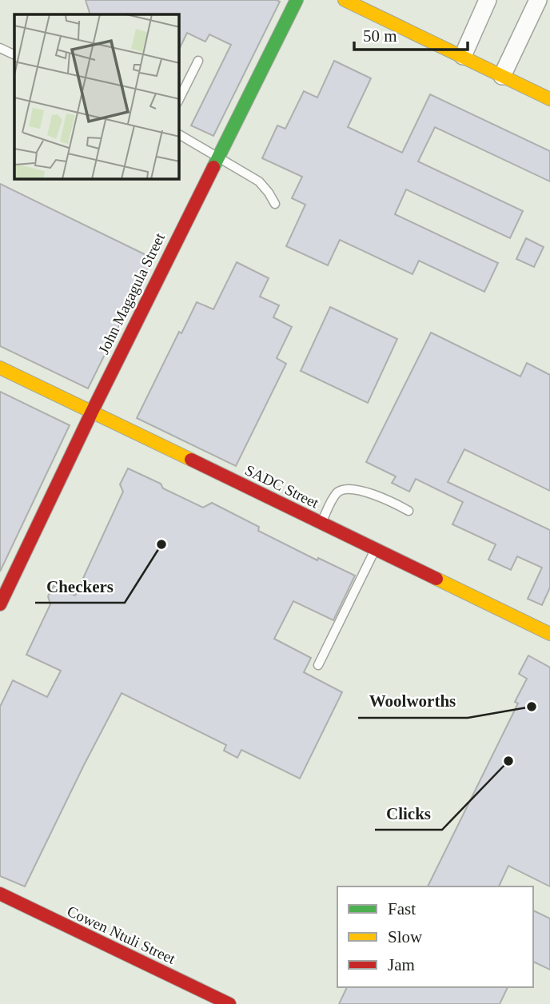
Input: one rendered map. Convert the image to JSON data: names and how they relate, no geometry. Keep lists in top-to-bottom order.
{
  "streets": {
    "main road": ["John Magagula Street", "SADC Street", "Cowen Ntuli Street"]
  },
  "crossings": [
    ["John Magagula Street", "SADC Street"]
  ],
  "places": ["Checkers", "Woolworths", "Clicks"],
  "legend": ["Fast", "Slow", "Jam"],
  "scale_bar": "50 m"
}
